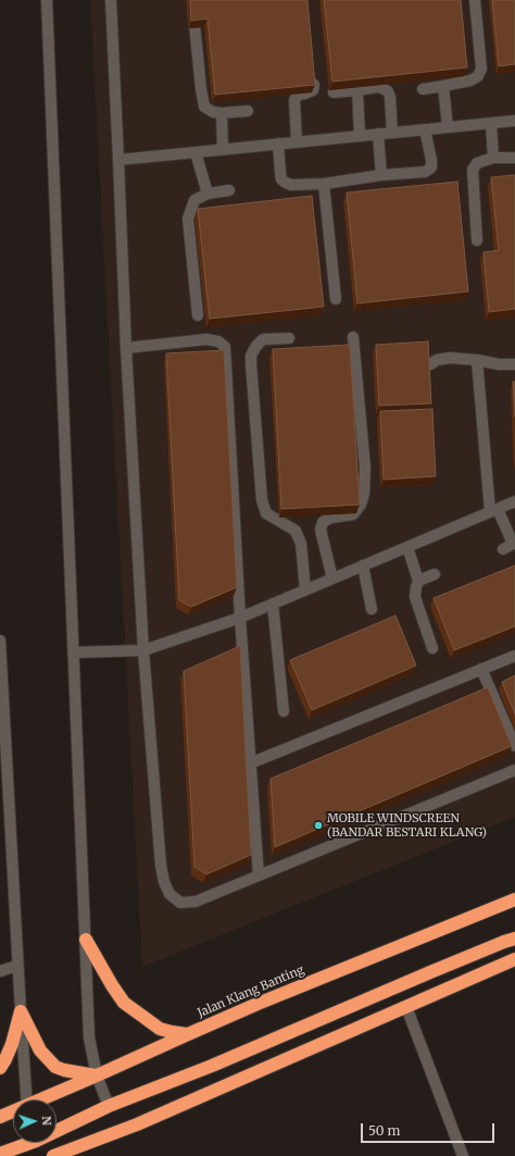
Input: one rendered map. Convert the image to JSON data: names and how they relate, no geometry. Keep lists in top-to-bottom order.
{
  "streets": {
    "highway": ["Jalan Klang Banting"]
  },
  "places": ["MOBILE WINDSCREEN (BANDAR BESTARI KLANG)"],
  "scale_bar": "50 m",
  "north": "right"
}
